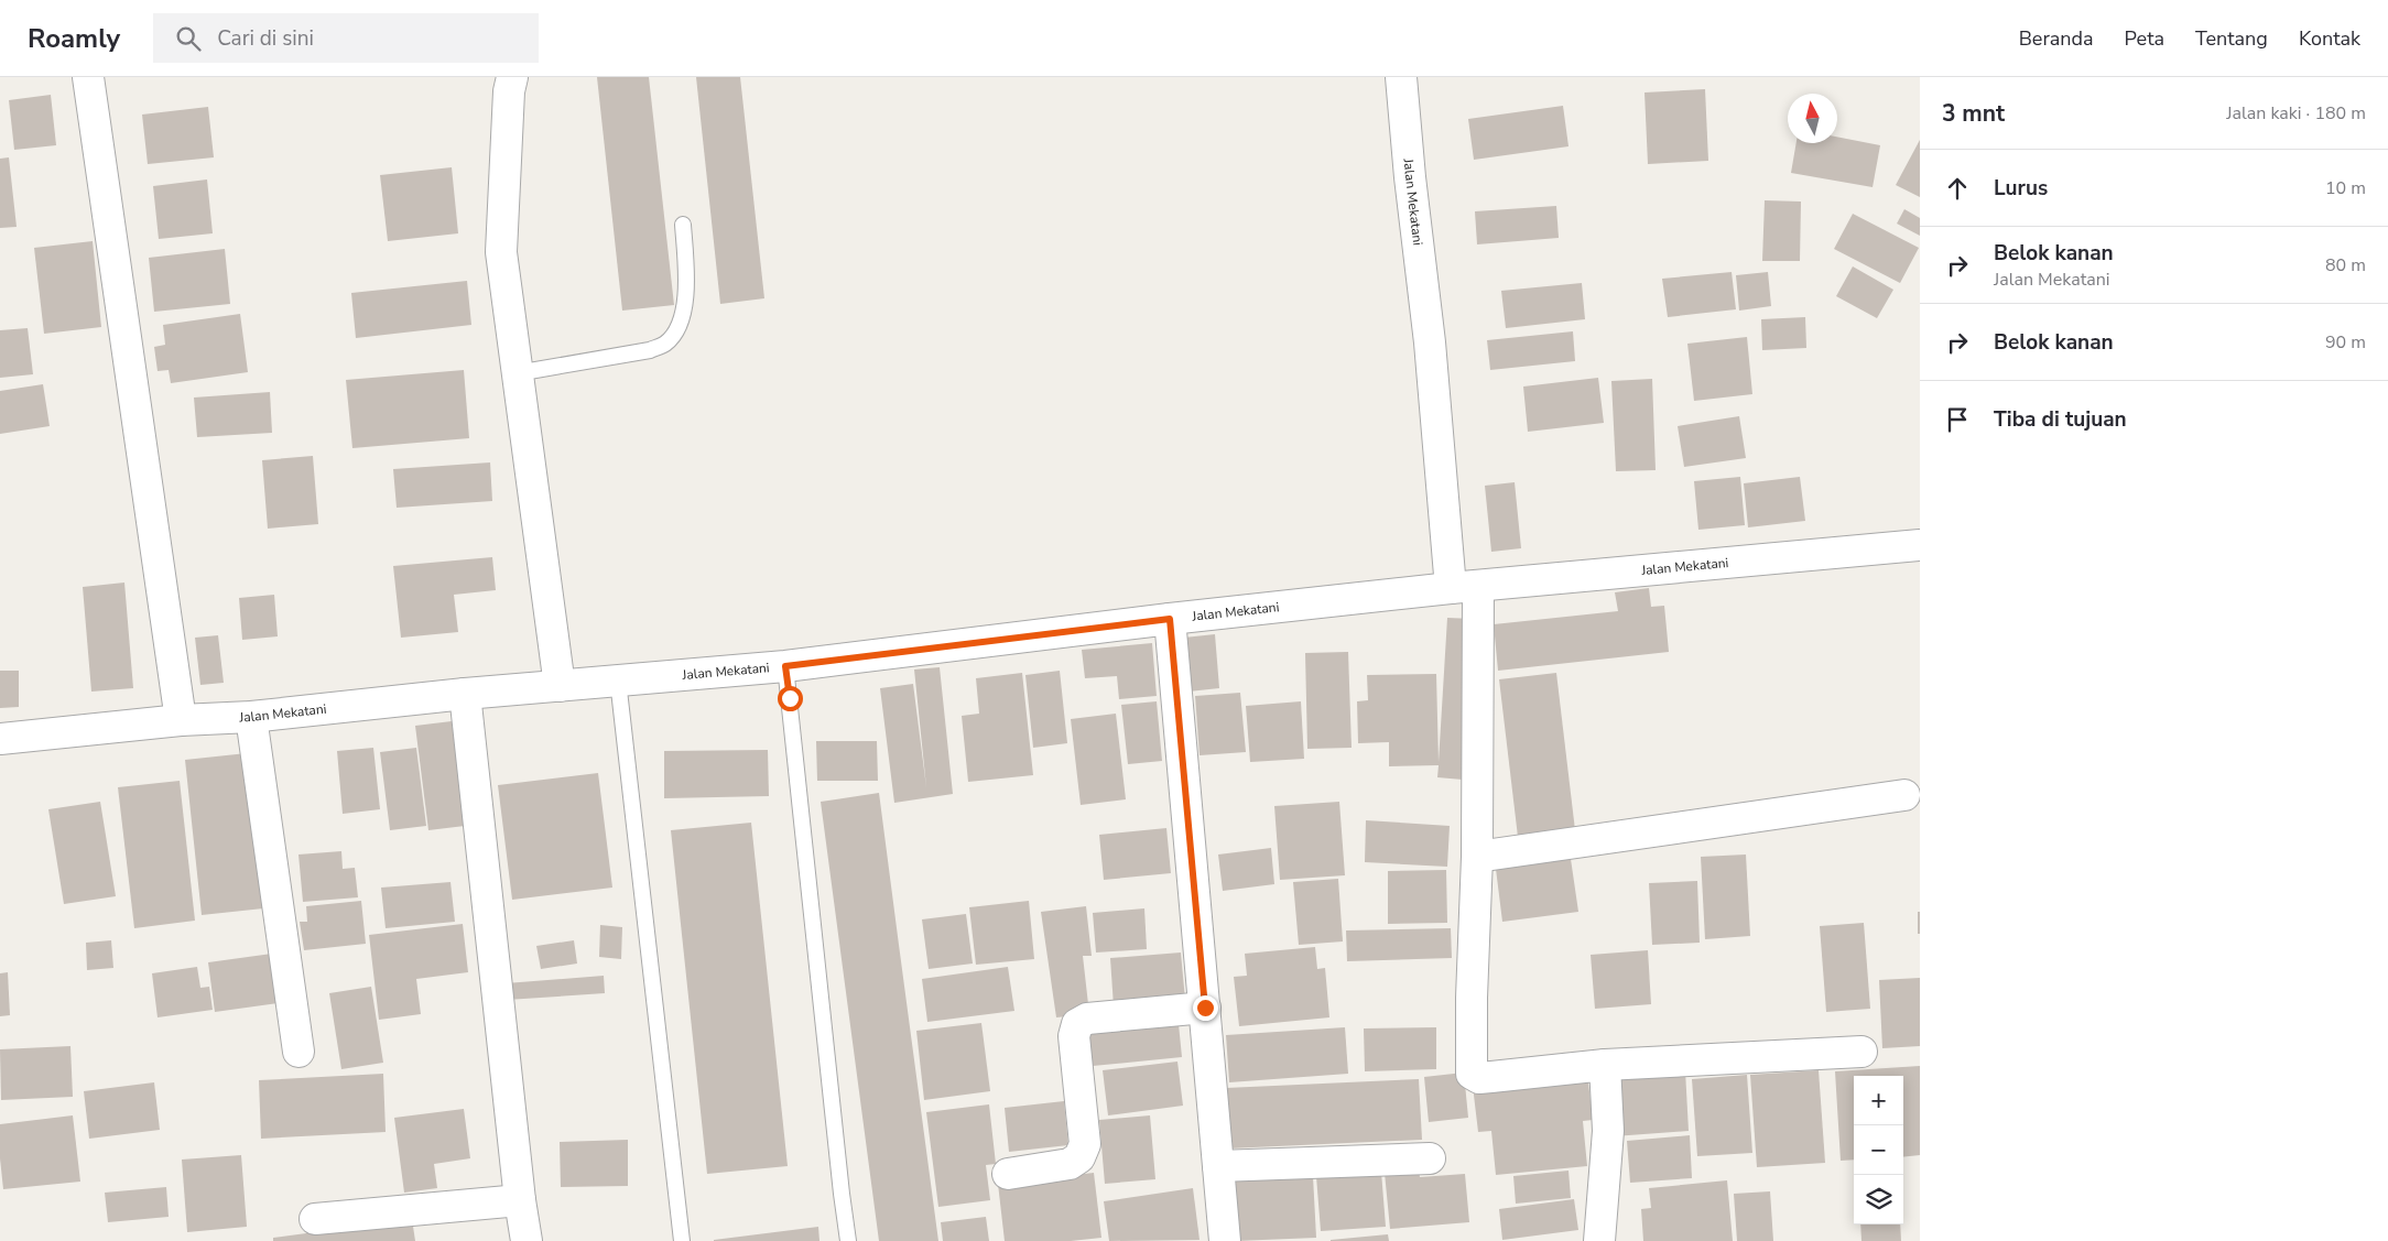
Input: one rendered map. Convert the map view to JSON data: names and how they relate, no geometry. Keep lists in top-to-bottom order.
{
  "streets": {
    "street": ["Jalan Mekatani"]
  },
  "north": "top",
  "page": {
    "header": "Roamly",
    "search": "Cari di sini",
    "nav": [
      "Beranda",
      "Peta",
      "Tentang",
      "Kontak"
    ],
    "heading": ["3 mnt", "Jalan kaki · 180 m"],
    "list": [
      ["Lurus", "10 m"],
      ["Belok kanan", "Jalan Mekatani", "80 m"],
      ["Belok kanan", "90 m"],
      "Tiba di tujuan"
    ],
    "map_buttons": ["+", "−"]
  }
}
